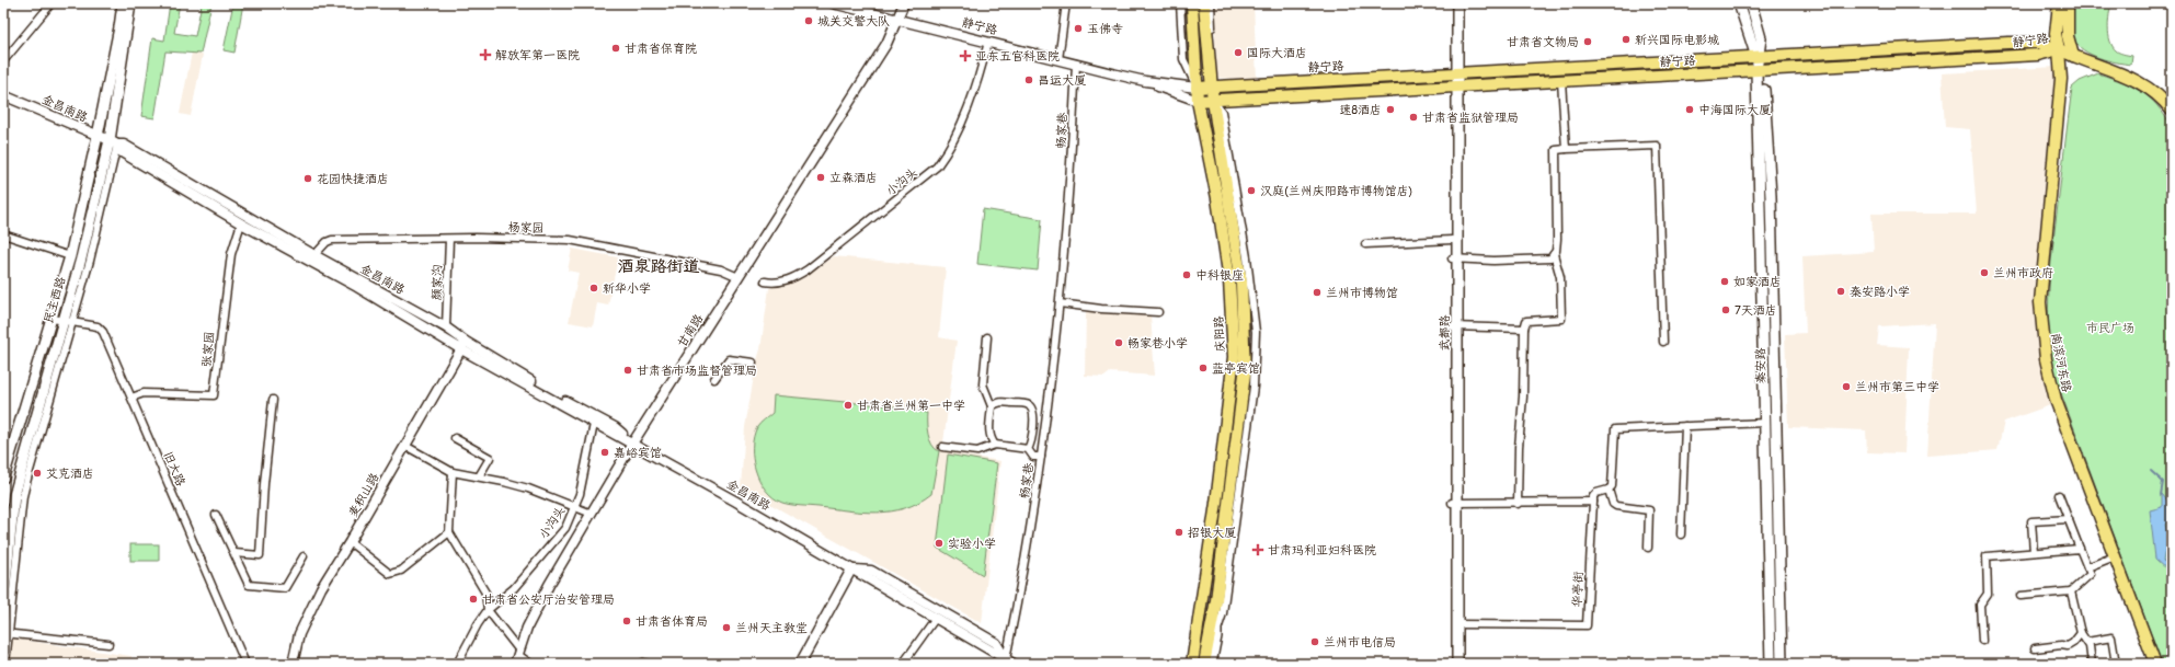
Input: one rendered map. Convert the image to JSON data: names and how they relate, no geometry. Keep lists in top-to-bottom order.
{
  "streets": {
    "main road": [
      "静宁路",
      "民主西路",
      "武都路",
      "庆阳路",
      "南滨河东路",
      "秦安路"
    ],
    "street": [
      "金昌南路",
      "畅家巷",
      "小沟头",
      "杨家园",
      "颜家沟",
      "甘南路",
      "张家园",
      "旧大路",
      "麦积山路",
      "华亭街"
    ]
  },
  "crossings": [
    ["静宁路", "畅家巷"],
    ["静宁路", "小沟头"],
    ["静宁路", "甘南路"],
    ["静宁路", "武都路"],
    ["静宁路", "庆阳路"],
    ["静宁路", "南滨河东路"],
    ["静宁路", "秦安路"],
    ["金昌南路", "畅家巷"],
    ["金昌南路", "小沟头"],
    ["金昌南路", "杨家园"],
    ["金昌南路", "颜家沟"],
    ["金昌南路", "民主西路"],
    ["金昌南路", "甘南路"],
    ["金昌南路", "张家园"],
    ["金昌南路", "麦积山路"],
    ["杨家园", "颜家沟"],
    ["杨家园", "甘南路"],
    ["民主西路", "旧大路"],
    ["武都路", "华亭街"],
    ["张家园", "旧大路"]
  ],
  "districts": ["酒泉路街道"],
  "parks": ["市民广场"],
  "places": {
    "other": [
      "城关交警大队",
      "玉佛寺",
      "新兴国际电影城",
      "甘肃省文物局",
      "甘肃省保育院",
      "国际大酒店",
      "昌运大厦",
      "速8酒店",
      "中海国际大厦",
      "甘肃省监狱管理局",
      "立森酒店",
      "花园快捷酒店",
      "汉庭(兰州庆阳路市博物馆店)",
      "兰州市政府",
      "中科银座",
      "如家酒店",
      "新华小学",
      "秦安路小学",
      "兰州市博物馆",
      "7天酒店",
      "畅家巷小学",
      "蓝亭宾馆",
      "甘肃省市场监督管理局",
      "兰州市第三中学",
      "甘肃省兰州第一中学",
      "嘉峪宾馆",
      "艾克酒店",
      "招银大厦",
      "实验小学",
      "甘肃省公安厅治安管理局",
      "甘肃省体育局",
      "兰州天主教堂",
      "兰州市电信局"
    ],
    "health": ["解放军第一医院", "亚东五官科医院", "甘肃玛利亚妇科医院"]
  }
}
